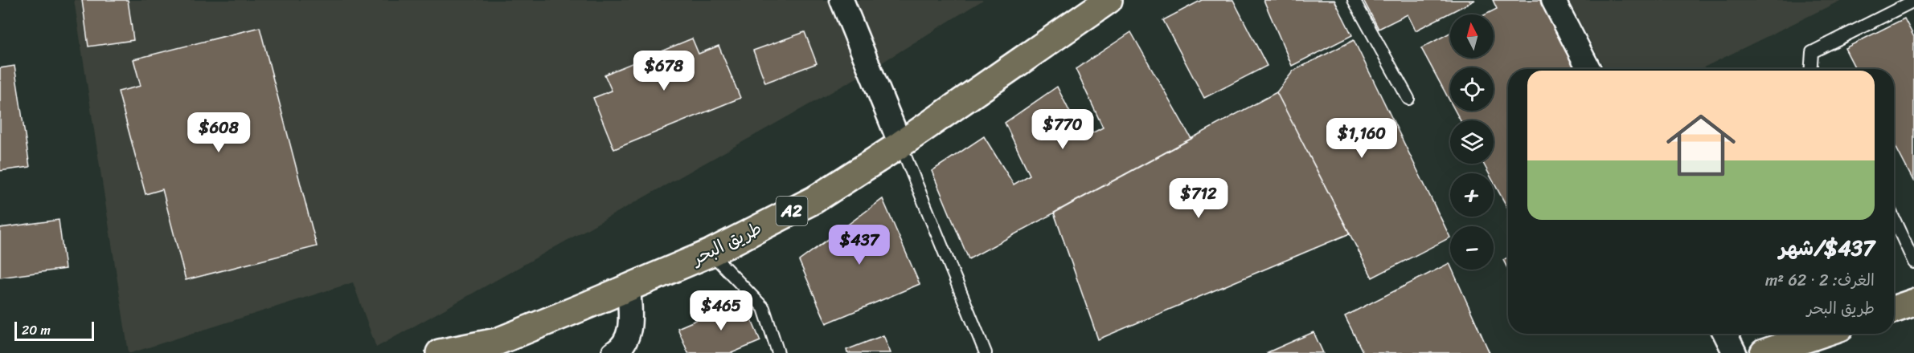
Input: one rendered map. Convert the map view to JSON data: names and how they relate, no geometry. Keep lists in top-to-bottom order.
{
  "streets": {
    "highway": ["A2", "طريق البحر"]
  },
  "scale_bar": "20 m",
  "north": "top",
  "page": {
    "map_buttons": ["+", "−"],
    "price": [
      "$678",
      "$770",
      "$608",
      "$1,160",
      "$712",
      "$437",
      "$465"
    ],
    "list": [
      {
        "name": "$437/شهر",
        "note": "الغرف: 2 · 62 m² · طريق البحر"
      }
    ],
    "scale": "20 m"
  }
}
